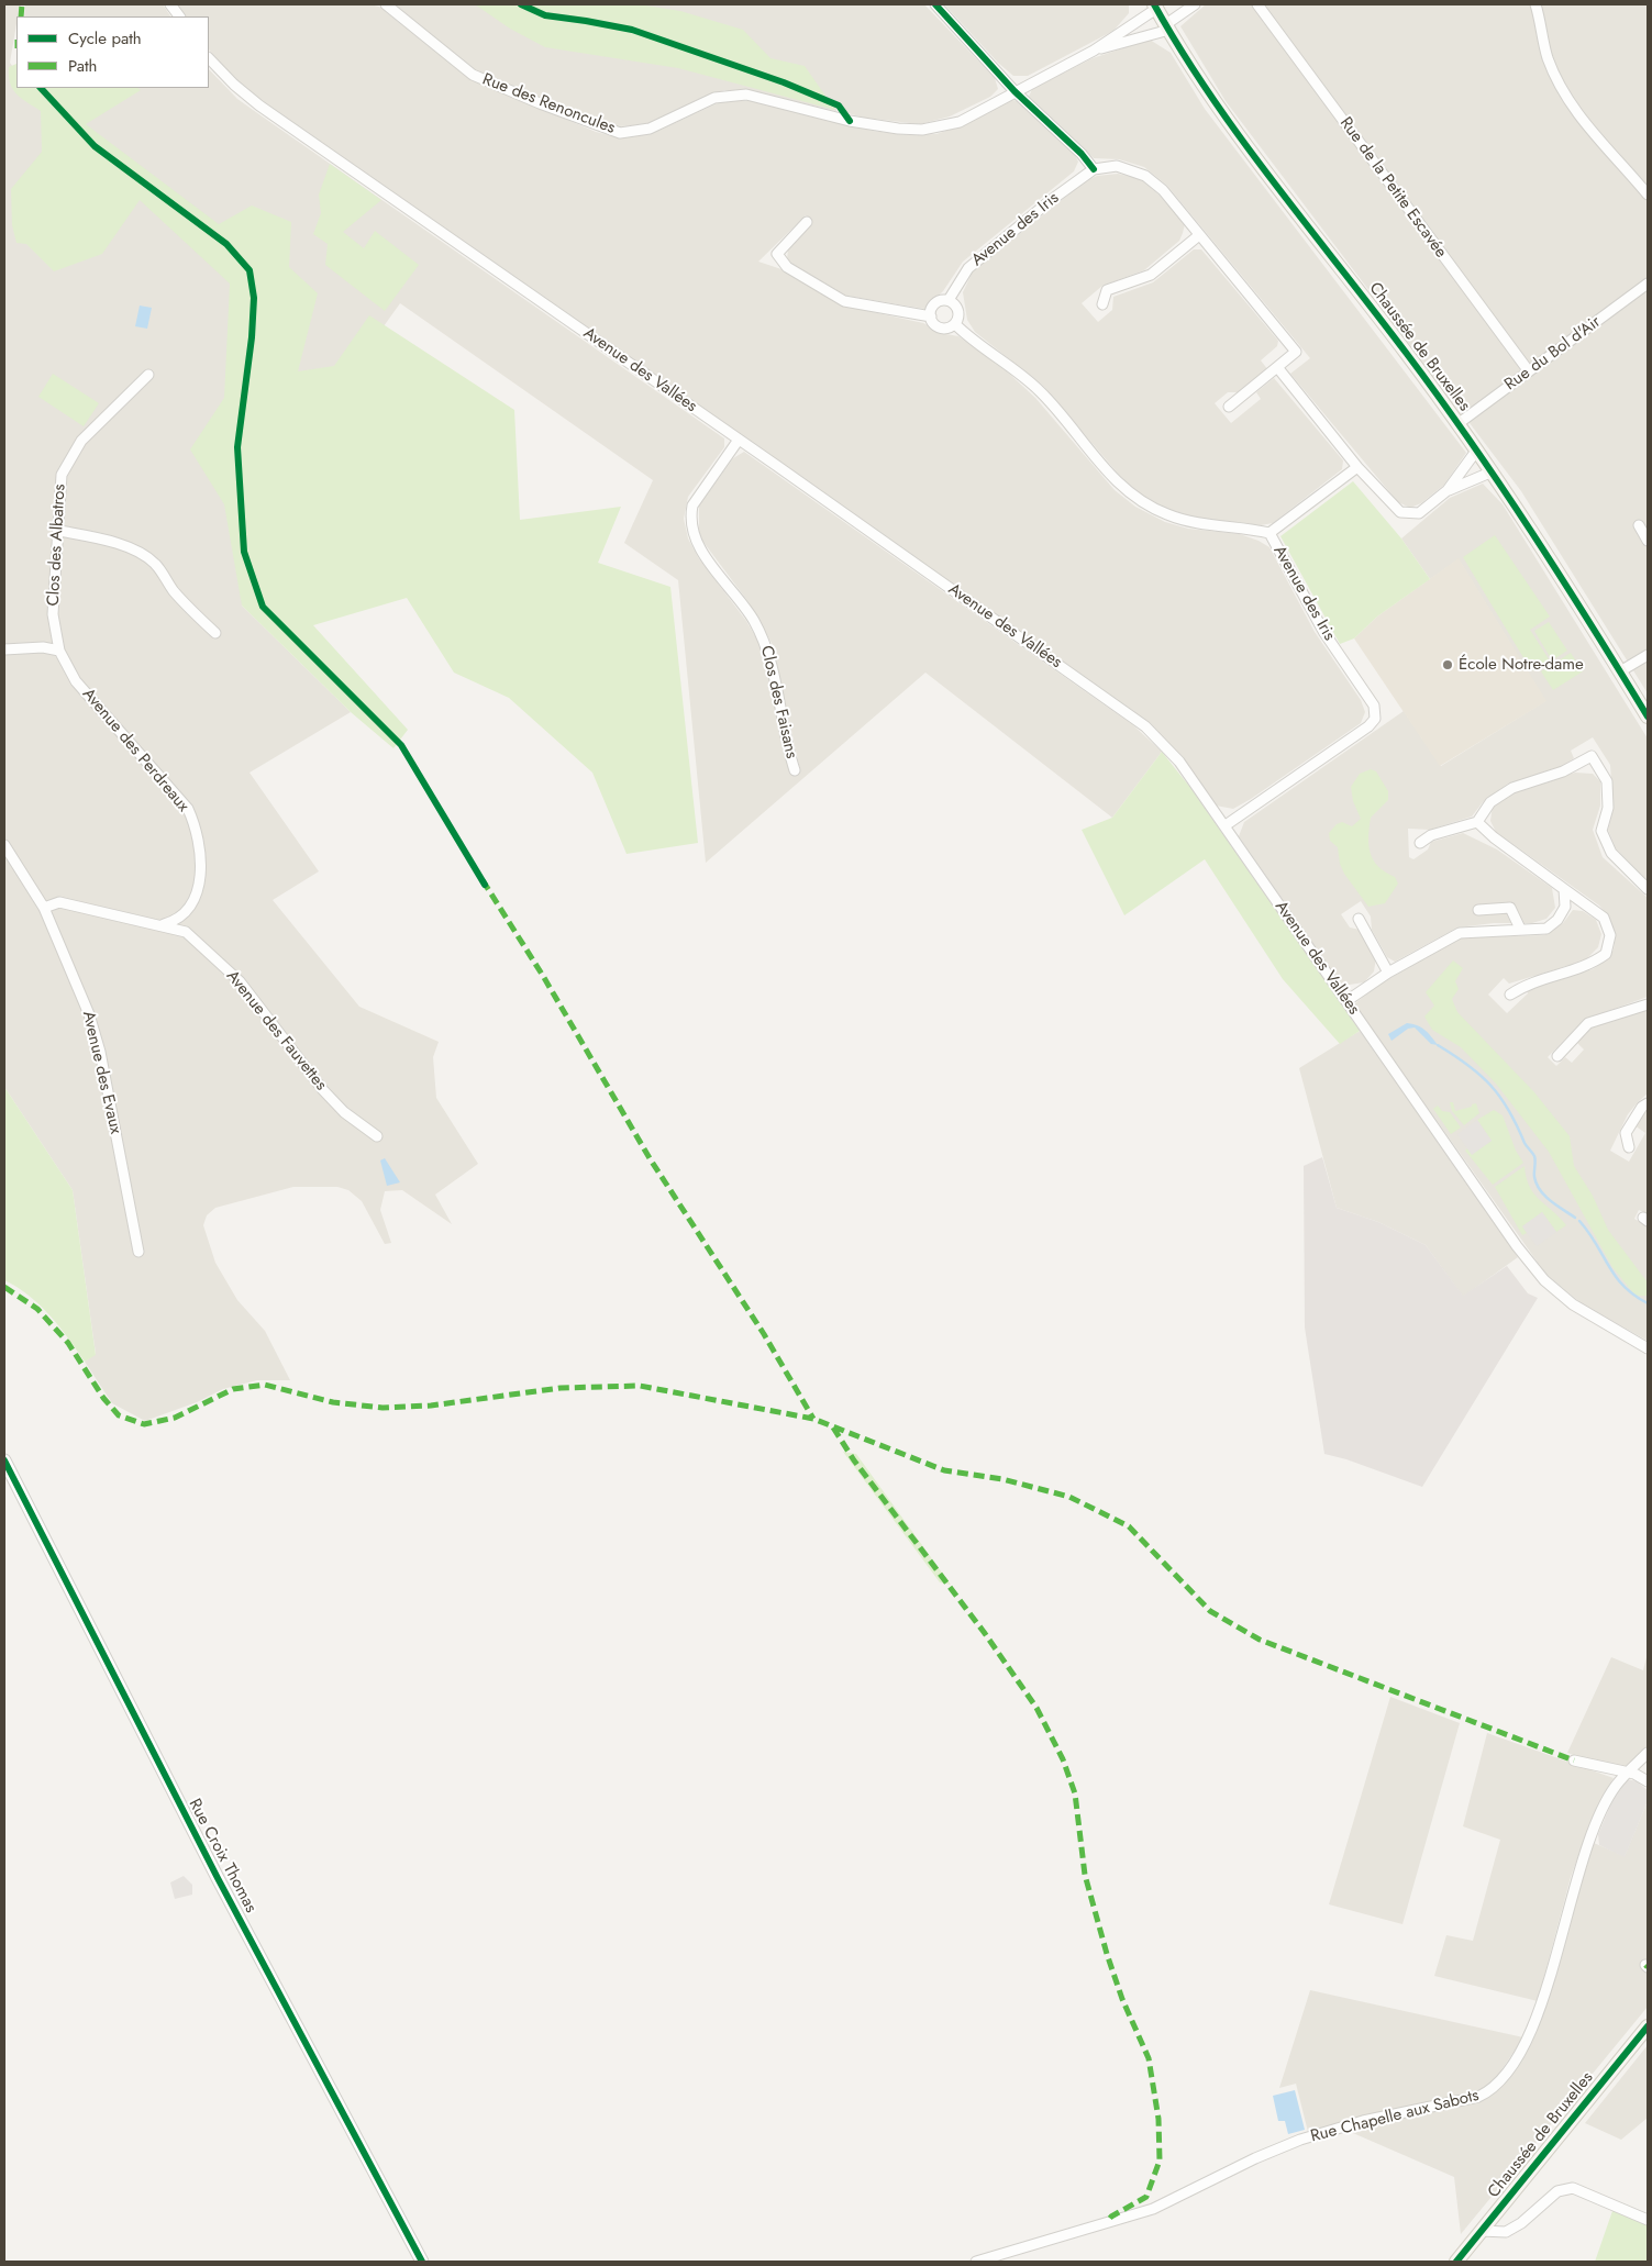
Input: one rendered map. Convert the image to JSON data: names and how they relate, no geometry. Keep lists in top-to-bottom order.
{
  "streets": {
    "main road": ["Chaussée de Bruxelles"],
    "street": [
      "Rue des Renoncules",
      "Rue de la Petite Escavée",
      "Avenue des Iris",
      "Rue du Bol d'Air",
      "Avenue des Vallées",
      "Clos des Albatros",
      "Clos des Faisans",
      "Avenue des Perdreaux",
      "Avenue des Fauvettes",
      "Avenue des Evaux",
      "Rue Croix Thomas",
      "Rue Chapelle aux Sabots"
    ]
  },
  "crossings": [
    ["Rue de la Petite Escavée", "Rue du Bol d'Air"],
    ["Avenue des Iris", "Avenue des Vallées"],
    ["Chaussée de Bruxelles", "Rue du Bol d'Air"],
    ["Avenue des Vallées", "Clos des Faisans"],
    ["Clos des Albatros", "Avenue des Perdreaux"],
    ["Avenue des Perdreaux", "Avenue des Fauvettes"],
    ["Avenue des Fauvettes", "Avenue des Evaux"]
  ],
  "places": ["École Notre-dame"],
  "legend": ["Cycle path", "Path"]
}
